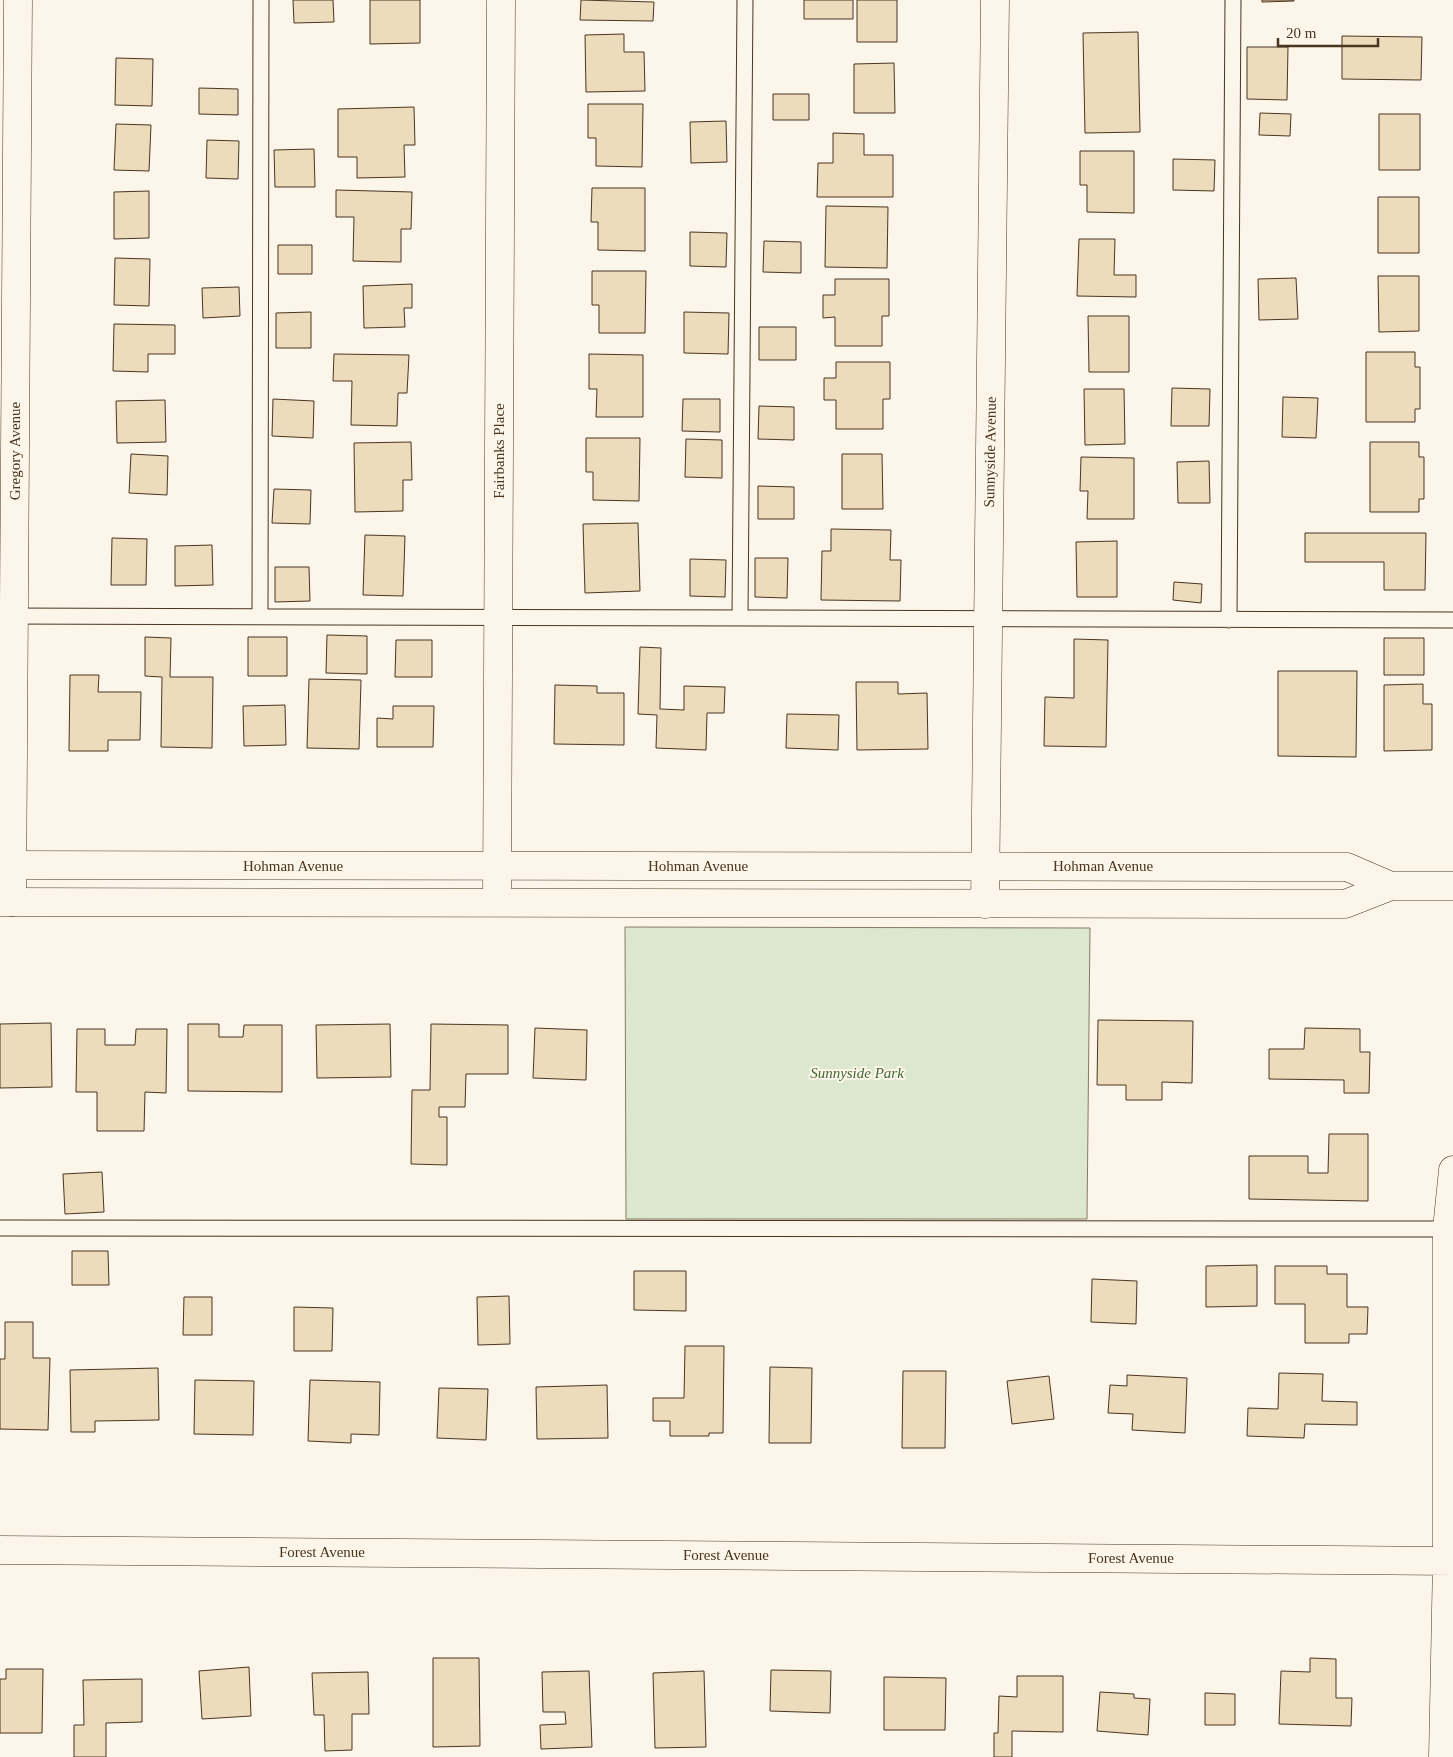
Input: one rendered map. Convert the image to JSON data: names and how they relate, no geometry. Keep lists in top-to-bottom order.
{
  "streets": {
    "street": [
      "Gregory Avenue",
      "Fairbanks Place",
      "Sunnyside Avenue",
      "Hohman Avenue",
      "Forest Avenue"
    ]
  },
  "crossings": [
    ["Gregory Avenue", "Hohman Avenue"],
    ["Fairbanks Place", "Hohman Avenue"],
    ["Sunnyside Avenue", "Hohman Avenue"]
  ],
  "parks": ["Sunnyside Park"],
  "scale_bar": "20 m"
}
